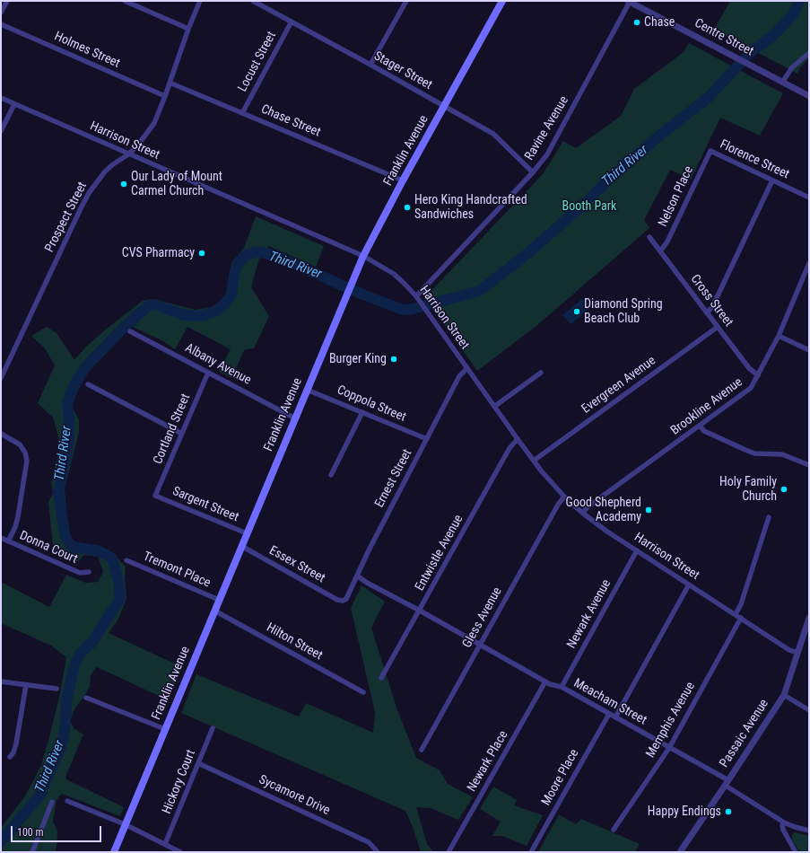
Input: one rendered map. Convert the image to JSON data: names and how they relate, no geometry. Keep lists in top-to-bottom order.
{
  "streets": {
    "main road": ["Franklin Avenue"],
    "street": [
      "Centre Street",
      "Holmes Street",
      "Locust Street",
      "Stager Street",
      "Chase Street",
      "Ravine Avenue",
      "Harrison Street",
      "Florence Street",
      "Nelson Place",
      "Prospect Street",
      "Cross Street",
      "Albany Avenue",
      "Evergreen Avenue",
      "Coppola Street",
      "Brookline Avenue",
      "Cortland Street",
      "Ernest Street",
      "Sargent Street",
      "Donna Court",
      "Entwistle Avenue",
      "Essex Street",
      "Tremont Place",
      "Newark Avenue",
      "Gless Avenue",
      "Hilton Street",
      "Meacham Street",
      "Memphis Avenue",
      "Passaic Avenue",
      "Newark Place",
      "Moore Place",
      "Hickory Court",
      "Sycamore Drive"
    ]
  },
  "crossings": [
    ["Centre Street", "Ravine Avenue"],
    ["Holmes Street", "Prospect Street"],
    ["Locust Street", "Stager Street"],
    ["Locust Street", "Chase Street"],
    ["Stager Street", "Ravine Avenue"],
    ["Stager Street", "Franklin Avenue"],
    ["Chase Street", "Franklin Avenue"],
    ["Chase Street", "Prospect Street"],
    ["Ravine Avenue", "Harrison Street"],
    ["Harrison Street", "Franklin Avenue"],
    ["Harrison Street", "Prospect Street"],
    ["Harrison Street", "Evergreen Avenue"],
    ["Harrison Street", "Brookline Avenue"],
    ["Harrison Street", "Ernest Street"],
    ["Harrison Street", "Entwistle Avenue"],
    ["Harrison Street", "Newark Avenue"],
    ["Harrison Street", "Gless Avenue"],
    ["Harrison Street", "Memphis Avenue"],
    ["Harrison Street", "Passaic Avenue"],
    ["Franklin Avenue", "Albany Avenue"],
    ["Franklin Avenue", "Coppola Street"],
    ["Franklin Avenue", "Sargent Street"],
    ["Franklin Avenue", "Essex Street"],
    ["Franklin Avenue", "Tremont Place"],
    ["Franklin Avenue", "Hilton Street"],
    ["Florence Street", "Nelson Place"],
    ["Nelson Place", "Cross Street"],
    ["Cross Street", "Evergreen Avenue"],
    ["Cross Street", "Brookline Avenue"],
    ["Albany Avenue", "Cortland Street"],
    ["Coppola Street", "Ernest Street"],
    ["Cortland Street", "Sargent Street"],
    ["Ernest Street", "Essex Street"],
    ["Ernest Street", "Meacham Street"],
    ["Entwistle Avenue", "Meacham Street"],
    ["Newark Avenue", "Meacham Street"],
    ["Gless Avenue", "Meacham Street"],
    ["Meacham Street", "Memphis Avenue"],
    ["Meacham Street", "Passaic Avenue"],
    ["Meacham Street", "Newark Place"],
    ["Meacham Street", "Moore Place"],
    ["Hickory Court", "Sycamore Drive"]
  ],
  "water": ["Third River"],
  "parks": ["Booth Park"],
  "places": [
    "Chase",
    "Our Lady of Mount Carmel Church",
    "Hero King Handcrafted Sandwiches",
    "CVS Pharmacy",
    "Diamond Spring Beach Club",
    "Burger King",
    "Holy Family Church",
    "Good Shepherd Academy",
    "Happy Endings"
  ],
  "scale_bar": "100 m"
}
